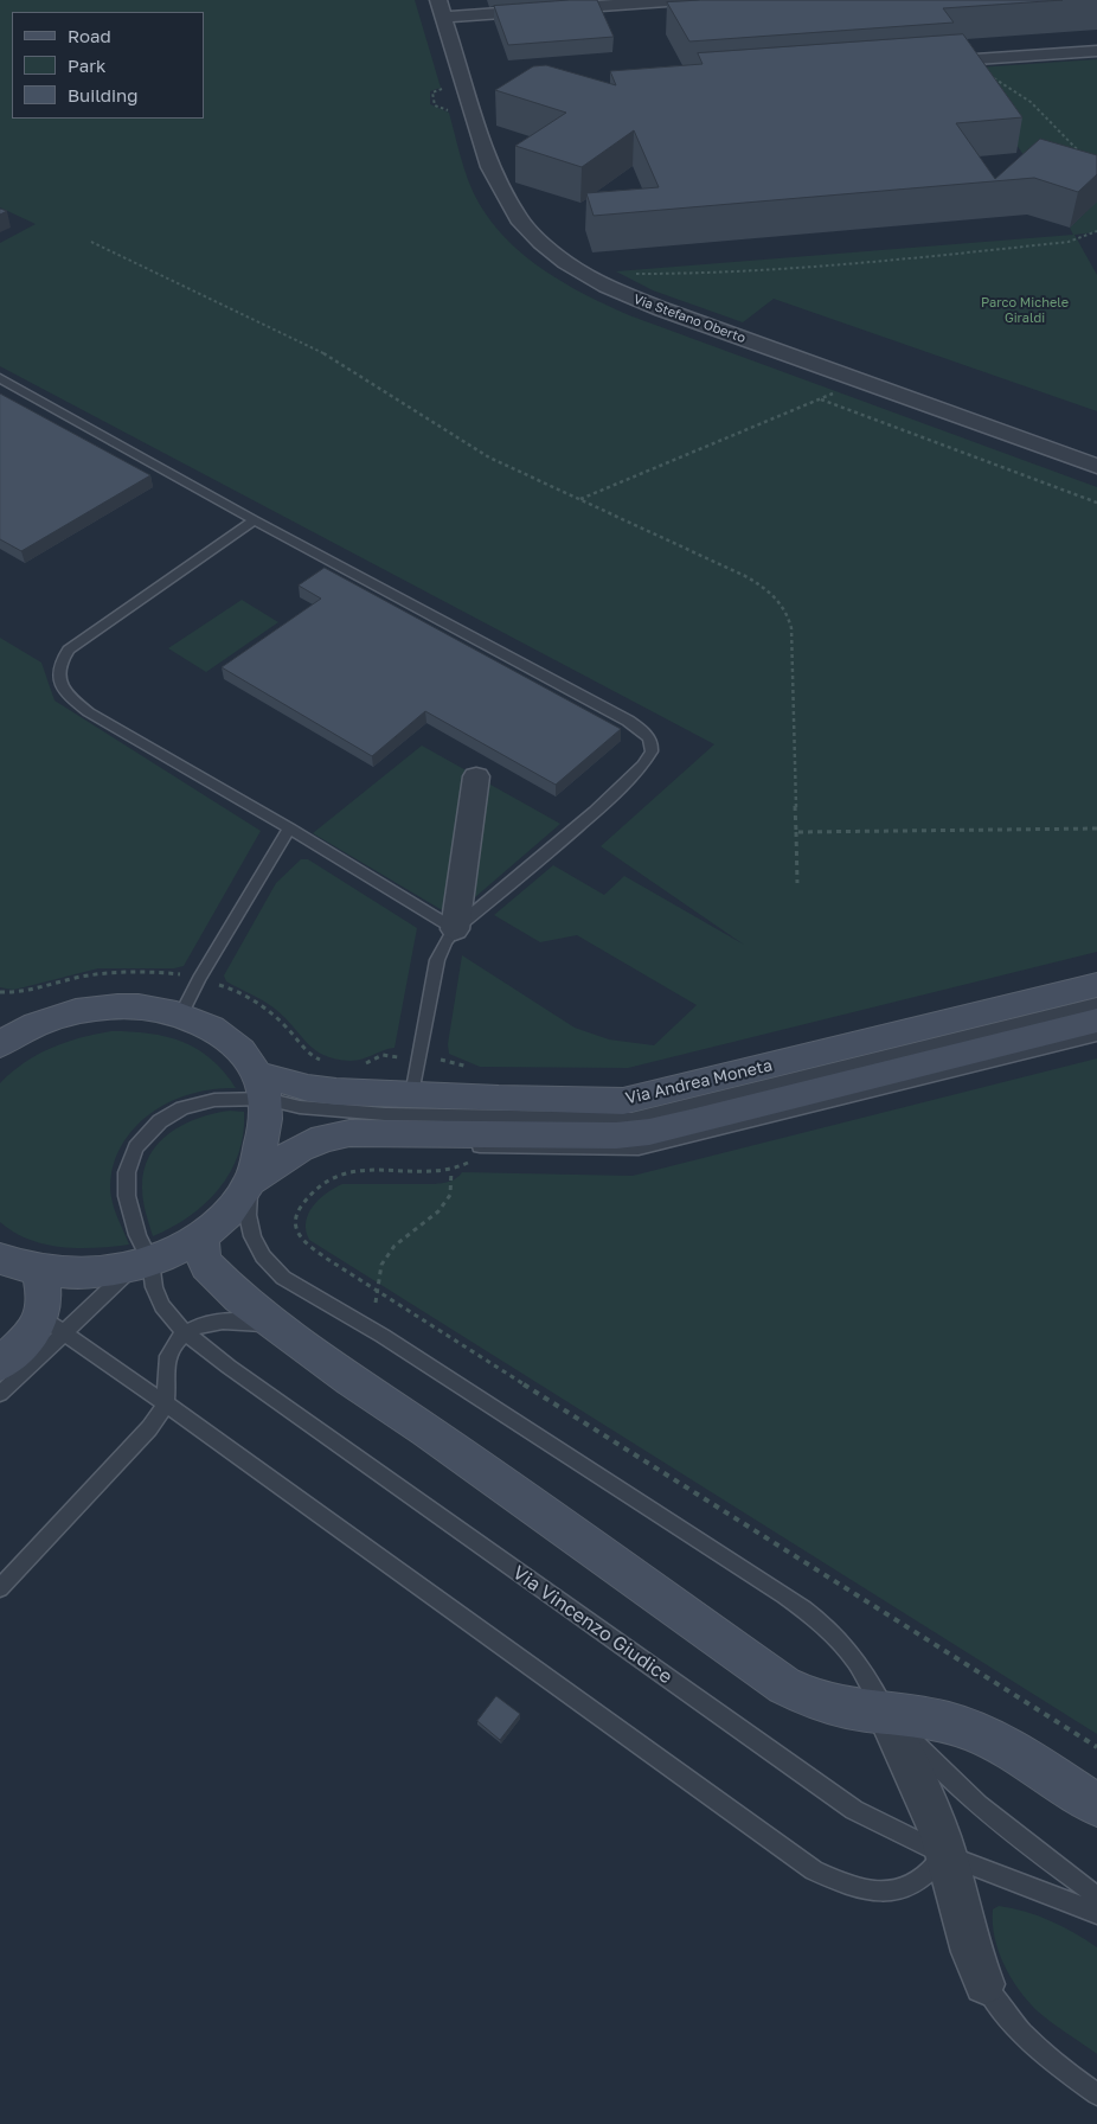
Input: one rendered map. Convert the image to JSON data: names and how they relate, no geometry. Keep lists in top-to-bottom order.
{
  "streets": {
    "street": ["Via Stefano Oberto", "Via Andrea Moneta"],
    "lane": ["Via Vincenzo Giudice"]
  },
  "crossings": [
    ["Via Andrea Moneta", "Via Vincenzo Giudice"]
  ],
  "parks": ["Parco Michele Giraldi"],
  "legend": ["Road", "Park", "Building"]
}
